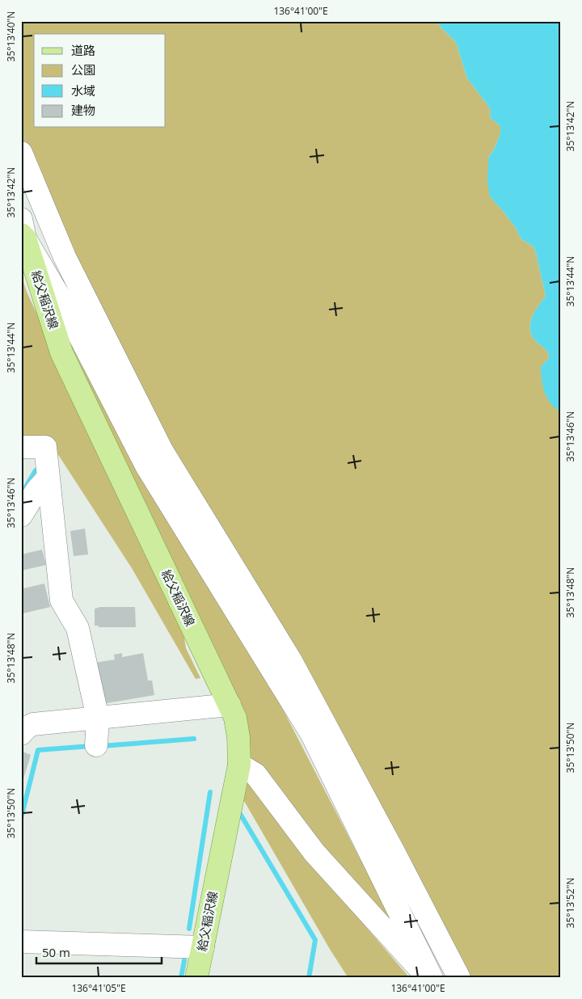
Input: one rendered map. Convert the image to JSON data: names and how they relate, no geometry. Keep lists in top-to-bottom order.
{
  "streets": {
    "main road": ["給父稲沢線"]
  },
  "legend": [
    "道路",
    "公園",
    "水域",
    "建物"
  ],
  "scale_bar": "50 m",
  "coordinates": [
    "136°41'00\"E",
    "35°13'40\"N",
    "35°13'42\"N",
    "35°13'44\"N",
    "35°13'46\"N",
    "35°13'48\"N",
    "35°13'50\"N",
    "35°13'52\"N",
    "136°41'05\"E"
  ]
}
